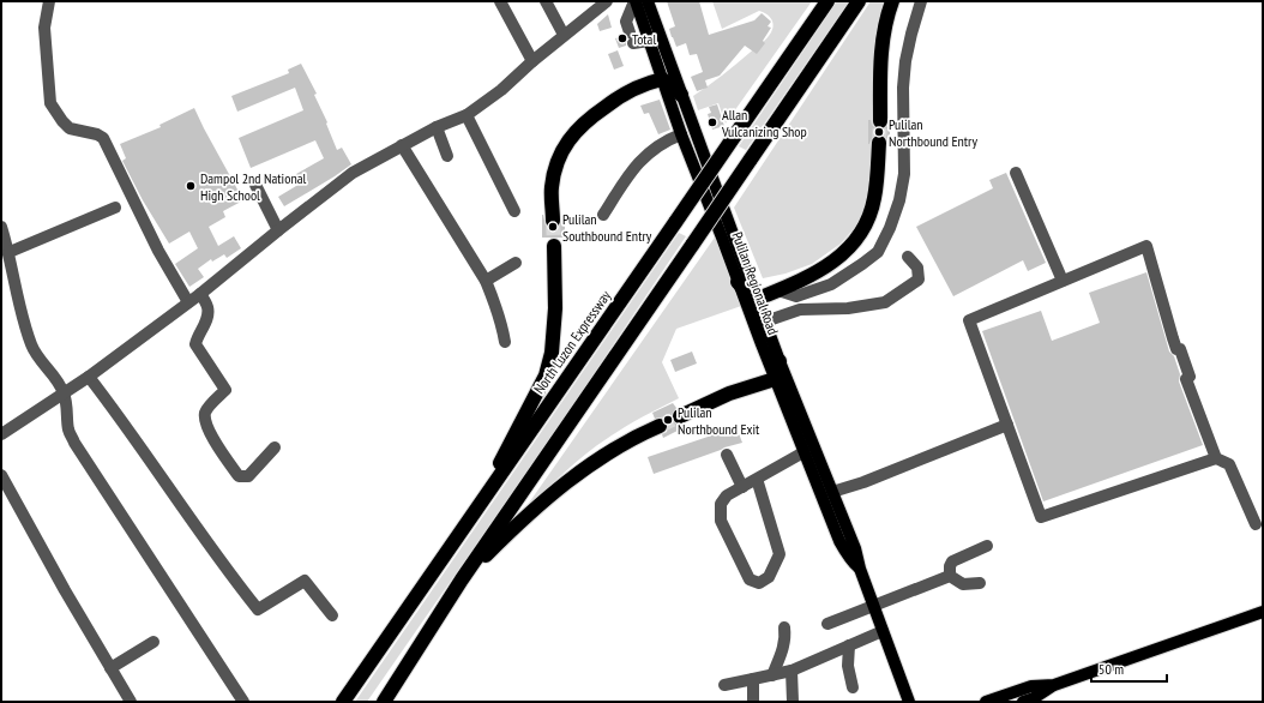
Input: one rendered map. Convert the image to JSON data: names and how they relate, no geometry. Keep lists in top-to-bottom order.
{
  "streets": {
    "highway": ["North Luzon Expressway"],
    "main road": ["Pulilan Regional Road"]
  },
  "places": [
    "Total",
    "Allan Vulcanizing Shop",
    "Pulilan Northbound Entry",
    "Dampol 2nd National High School",
    "Pulilan Southbound Entry",
    "Pulilan Northbound Exit"
  ],
  "scale_bar": "50 m"
}
